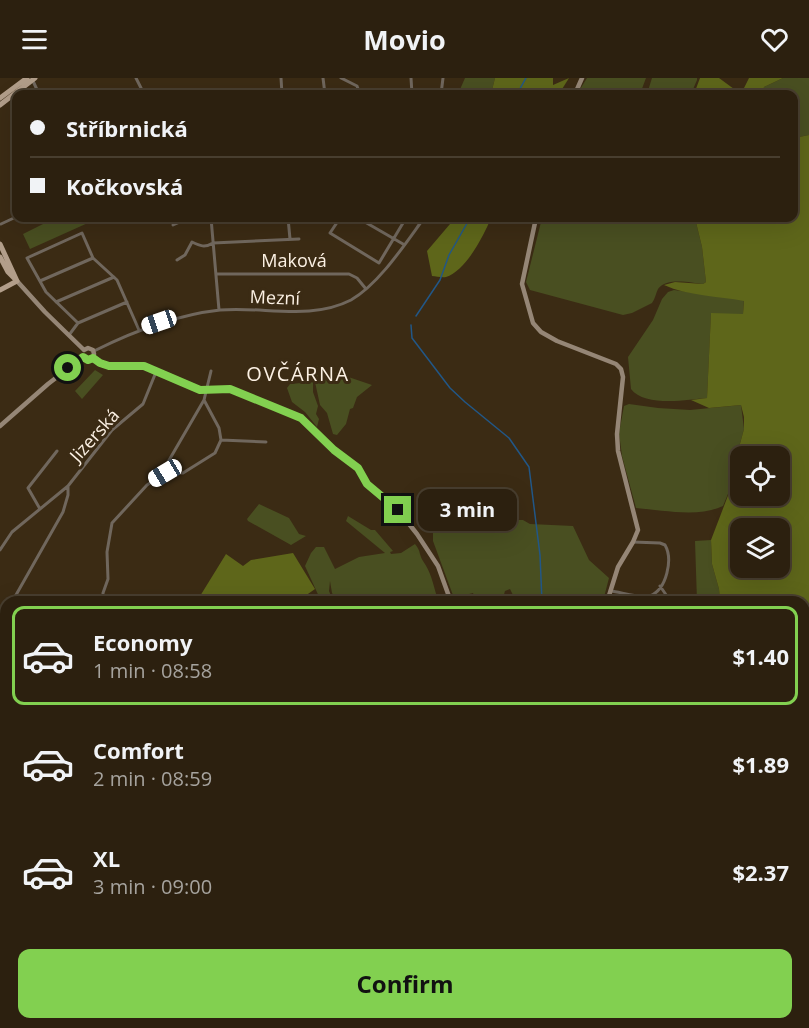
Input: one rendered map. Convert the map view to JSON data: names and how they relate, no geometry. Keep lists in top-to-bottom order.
{
  "streets": {
    "street": ["Maková", "Mezní", "Jizerská"]
  },
  "crossings": [
    ["Maková", "Mezní"]
  ],
  "districts": ["OVČÁRNA"],
  "page": {
    "header": "Movio",
    "banner": ["Stříbrnická", "Kočkovská"],
    "bubble": "3 min",
    "list": [
      {
        "name": "Economy",
        "note": "1 min · 08:58",
        "value": "$1.40"
      },
      {
        "name": "Comfort",
        "note": "2 min · 08:59",
        "value": "$1.89"
      },
      {
        "name": "XL",
        "note": "3 min · 09:00",
        "value": "$2.37"
      }
    ],
    "buttons": "Confirm"
  }
}
